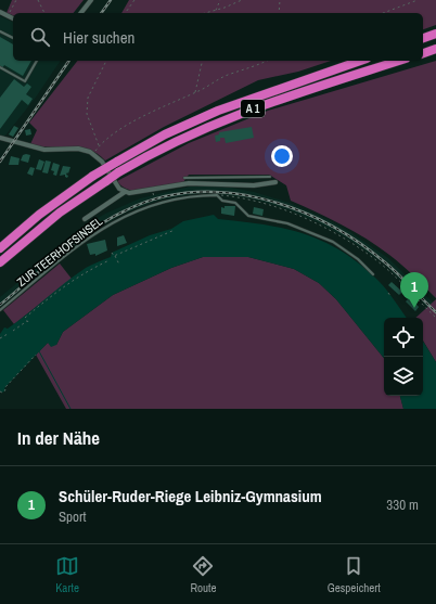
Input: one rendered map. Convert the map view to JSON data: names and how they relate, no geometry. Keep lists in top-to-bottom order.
{
  "streets": {
    "highway": ["A 1"],
    "lane": ["ZUR TEERHOFSINSEL"]
  },
  "page": {
    "search": "Hier suchen",
    "pins": "1",
    "heading": "In der Nähe",
    "list": [
      {
        "mark": "1",
        "name": "Schüler-Ruder-Riege Leibniz-Gymnasium",
        "note": "Sport",
        "value": "330 m"
      }
    ],
    "nav": ["Karte", "Route", "Gespeichert"]
  }
}
